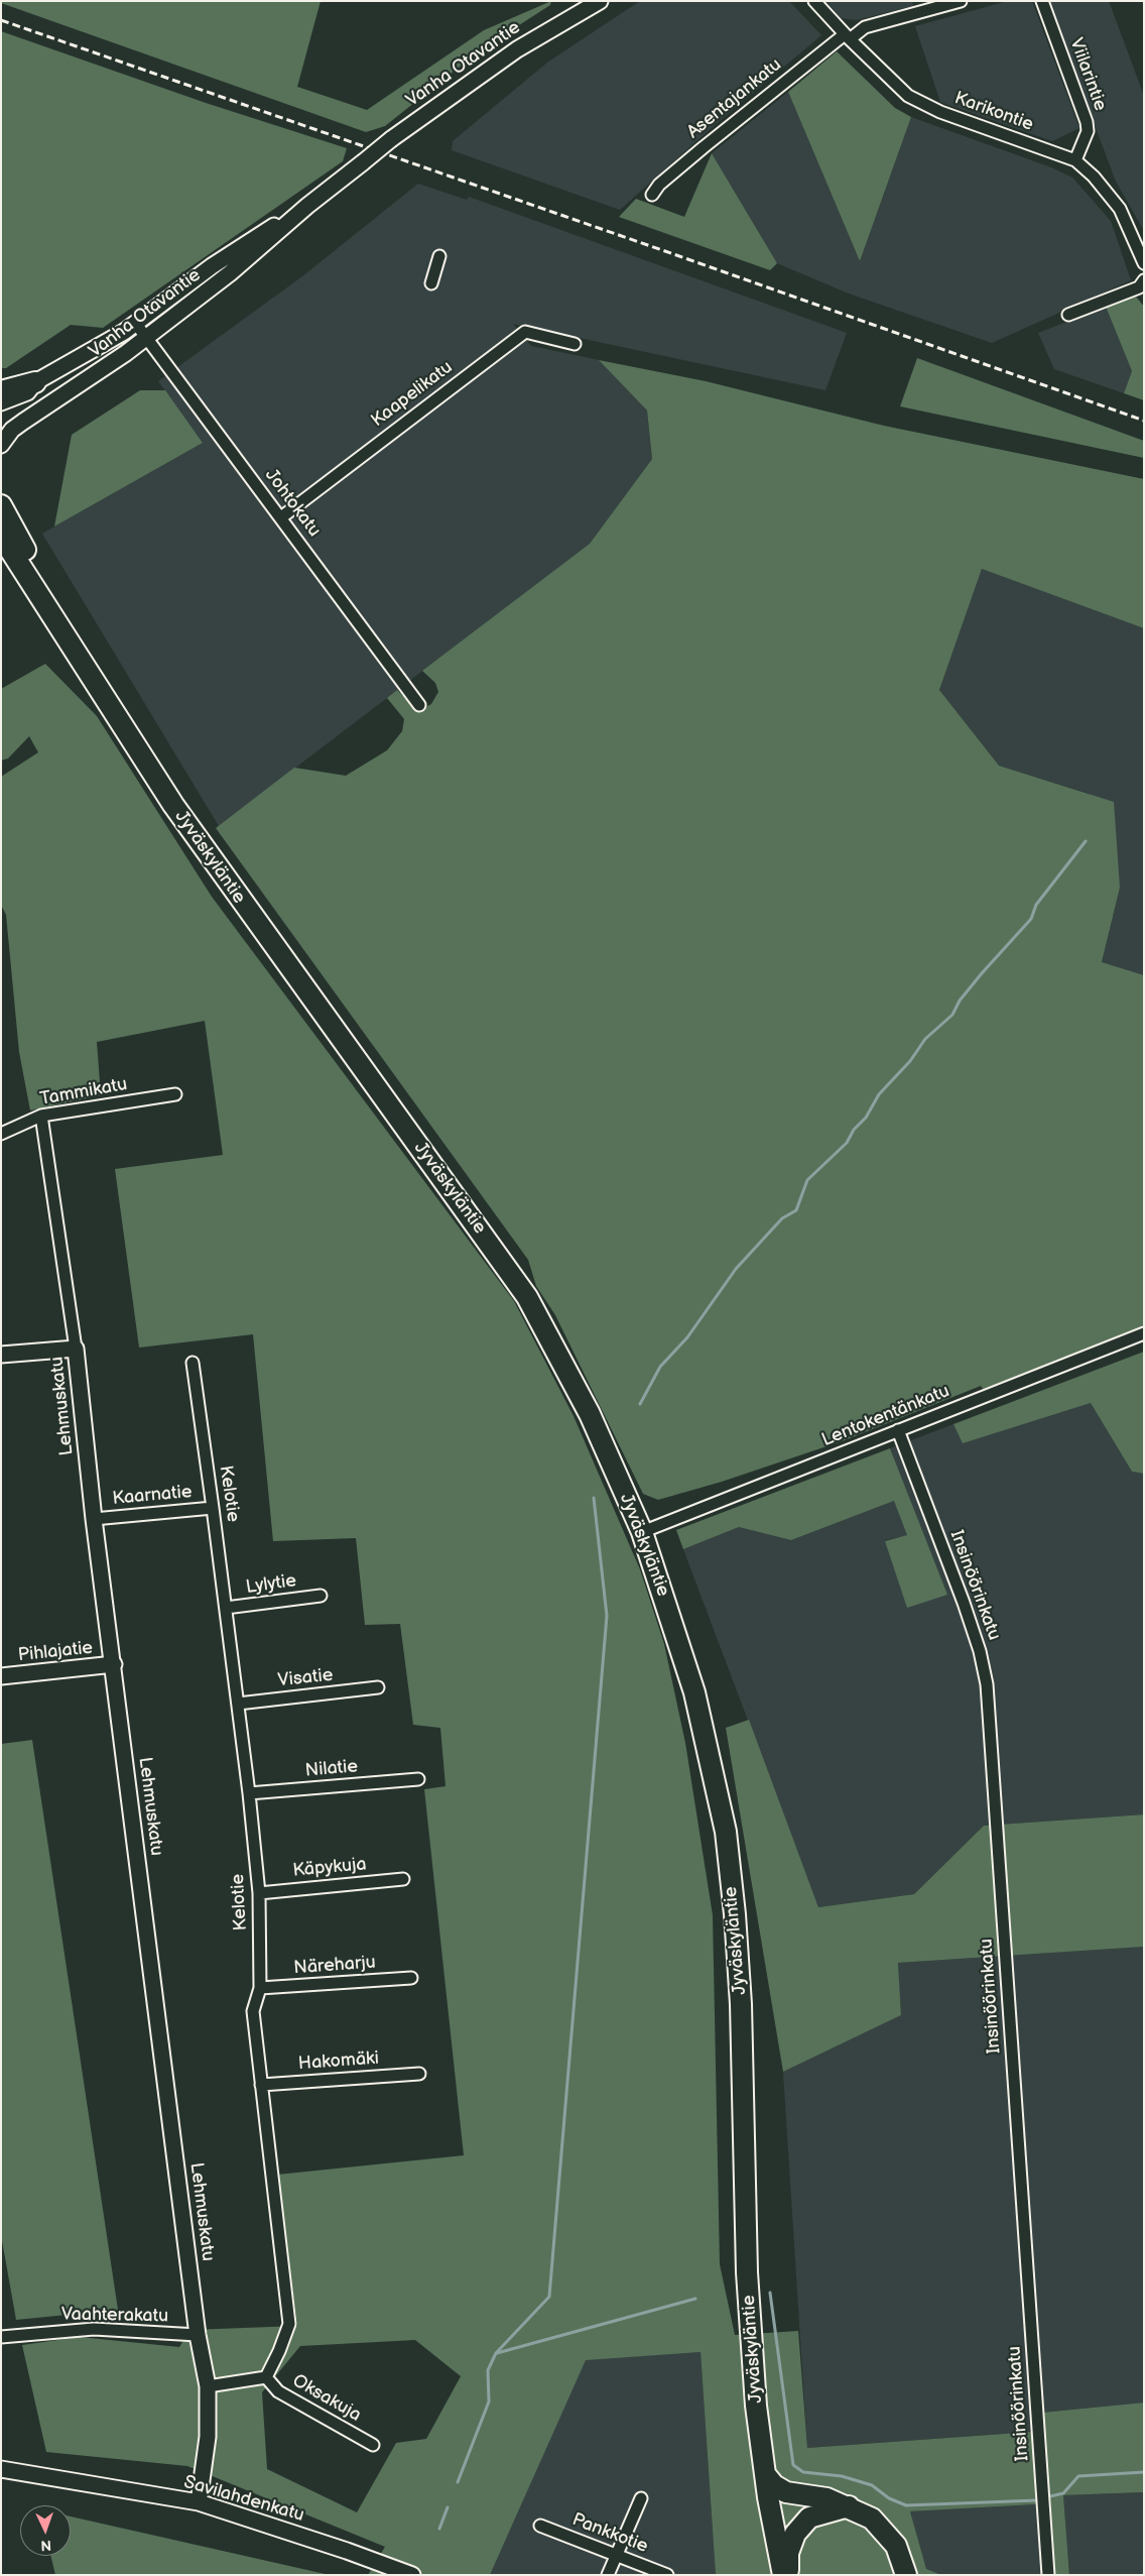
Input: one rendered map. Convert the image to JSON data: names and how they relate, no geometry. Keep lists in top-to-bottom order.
{
  "streets": {
    "highway": ["Jyväskyläntie"],
    "main road": [
      "Vanha Otavantie",
      "Lehmuskatu",
      "Pihlajatie",
      "Savilahdenkatu"
    ],
    "street": [
      "Viilarintie",
      "Asentajankatu",
      "Karikontie",
      "Kaapelikatu",
      "Johtokatu",
      "Tammikatu",
      "Lentokentänkatu",
      "Kelotie",
      "Kaarnatie",
      "Lylytie",
      "Insinöörinkatu",
      "Visatie",
      "Nilatie",
      "Käpykuja",
      "Näreharju",
      "Hakomäki",
      "Vaahterakatu",
      "Oksakuja",
      "Pankkotie"
    ]
  },
  "crossings": [
    ["Vanha Otavantie", "Johtokatu"],
    ["Viilarintie", "Karikontie"],
    ["Asentajankatu", "Karikontie"],
    ["Kaapelikatu", "Johtokatu"],
    ["Jyväskyläntie", "Lentokentänkatu"],
    ["Tammikatu", "Lehmuskatu"],
    ["Lehmuskatu", "Kaarnatie"],
    ["Lehmuskatu", "Pihlajatie"],
    ["Lehmuskatu", "Vaahterakatu"],
    ["Lehmuskatu", "Savilahdenkatu"],
    ["Lentokentänkatu", "Insinöörinkatu"],
    ["Kelotie", "Kaarnatie"],
    ["Kelotie", "Lylytie"],
    ["Kelotie", "Visatie"],
    ["Kelotie", "Nilatie"],
    ["Kelotie", "Käpykuja"],
    ["Kelotie", "Näreharju"],
    ["Kelotie", "Hakomäki"],
    ["Kelotie", "Oksakuja"]
  ],
  "north": "bottom"
}
